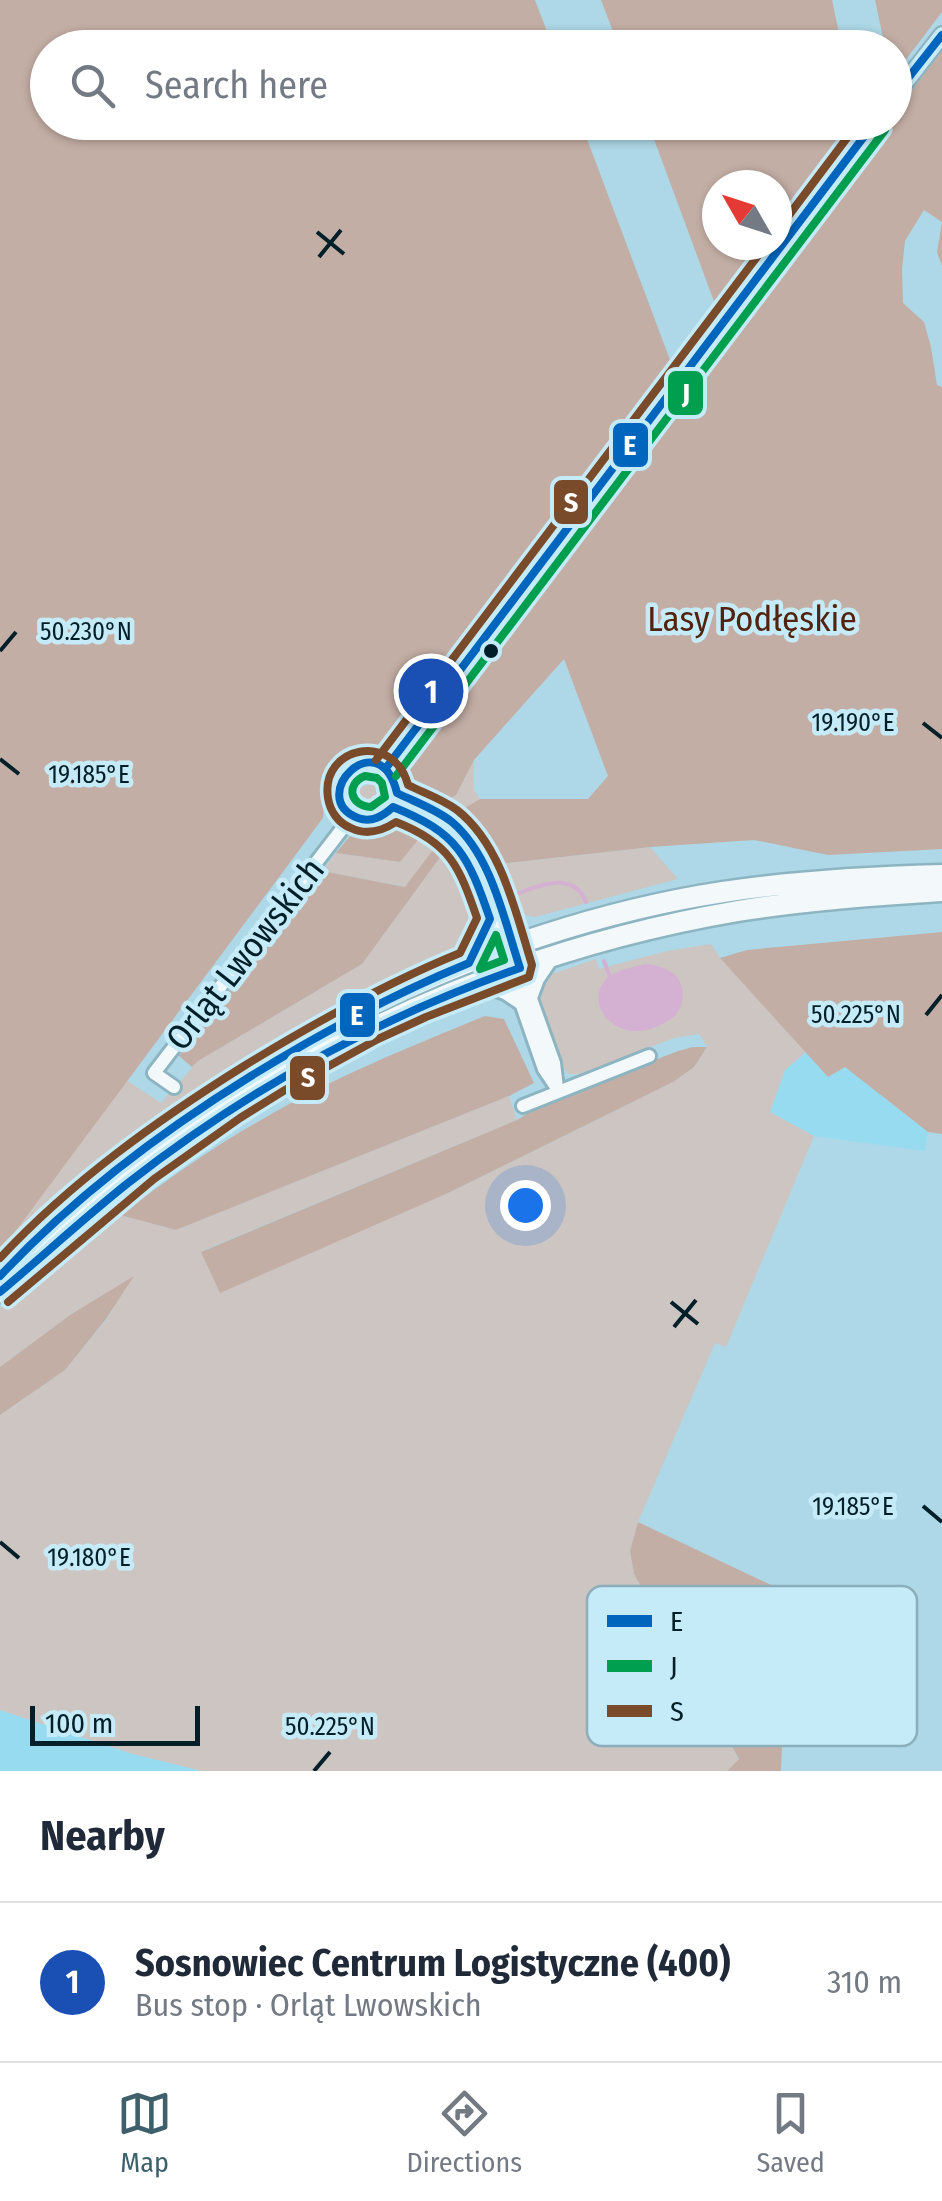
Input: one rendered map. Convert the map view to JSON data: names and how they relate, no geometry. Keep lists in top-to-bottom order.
{
  "streets": {
    "street": ["Orląt Lwowskich"]
  },
  "parks": ["Lasy Podłęskie"],
  "lines": ["transit line E", "transit line J", "transit line S"],
  "legend": ["E", "J", "S"],
  "scale_bar": "100 m",
  "north": "top left",
  "page": {
    "search": "Search here",
    "pins": "1",
    "scale": "100 m",
    "heading": "Nearby",
    "list": [
      {
        "mark": "1",
        "name": "Sosnowiec Centrum Logistyczne (400)",
        "note": "Bus stop · Orląt Lwowskich",
        "value": "310 m"
      }
    ],
    "nav": ["Map", "Directions", "Saved"]
  },
  "coordinates": [
    "50.230°N",
    "19.190°E",
    "19.185°E",
    "50.225°N",
    "19.180°E"
  ]
}
